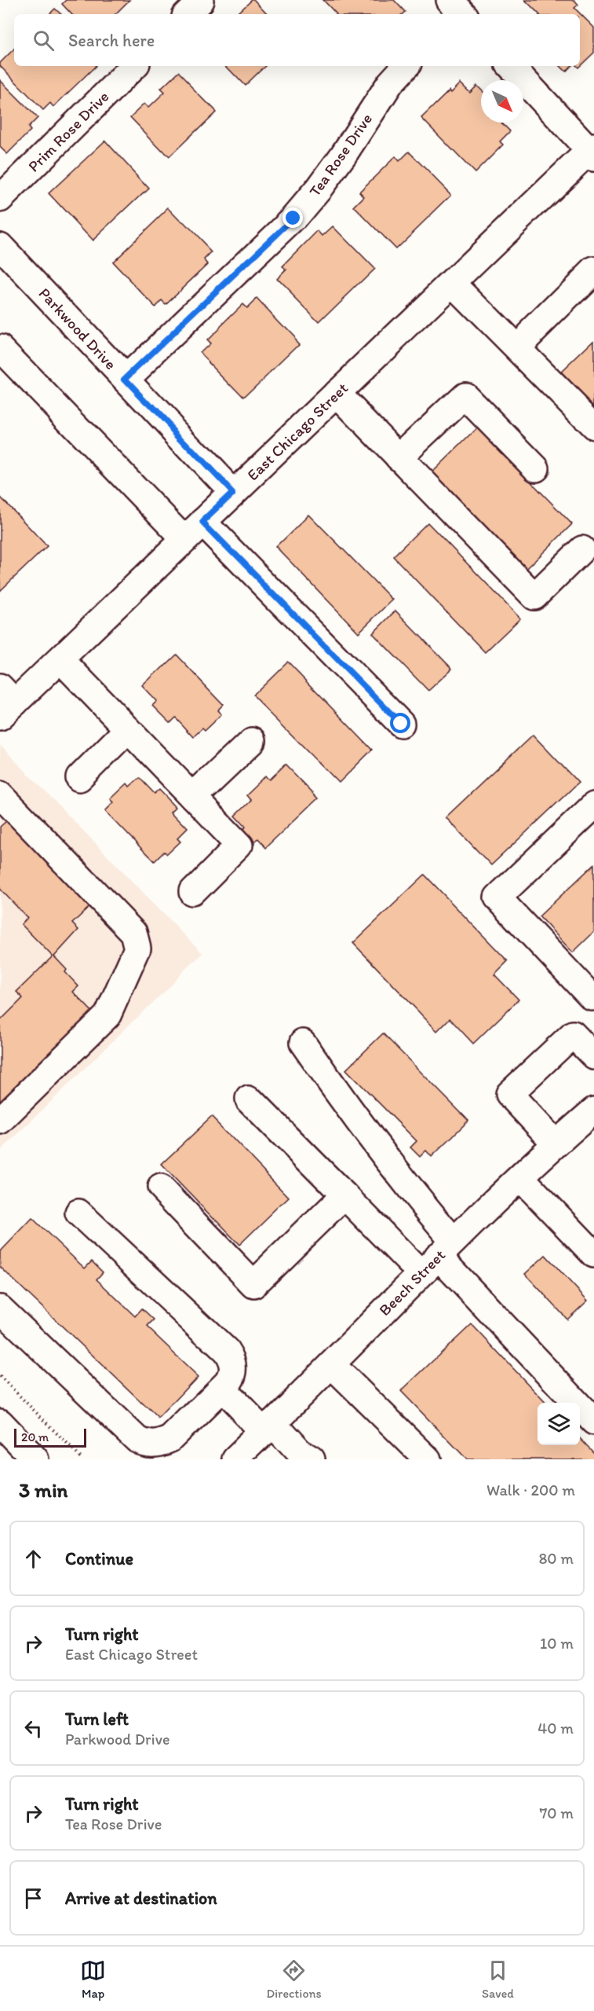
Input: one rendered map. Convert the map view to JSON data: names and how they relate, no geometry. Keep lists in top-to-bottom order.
{
  "streets": {
    "street": [
      "Prim Rose Drive",
      "Tea Rose Drive",
      "Parkwood Drive",
      "East Chicago Street",
      "Beech Street"
    ]
  },
  "crossings": [
    ["Tea Rose Drive", "Parkwood Drive"],
    ["Parkwood Drive", "East Chicago Street"]
  ],
  "scale_bar": "20 m",
  "north": "bottom right",
  "page": {
    "search": "Search here",
    "scale": "20 m",
    "heading": ["3 min", "Walk · 200 m"],
    "list": [
      ["Continue", "80 m"],
      ["Turn right", "East Chicago Street", "10 m"],
      ["Turn left", "Parkwood Drive", "40 m"],
      ["Turn right", "Tea Rose Drive", "70 m"],
      "Arrive at destination"
    ],
    "nav": ["Map", "Directions", "Saved"]
  }
}
